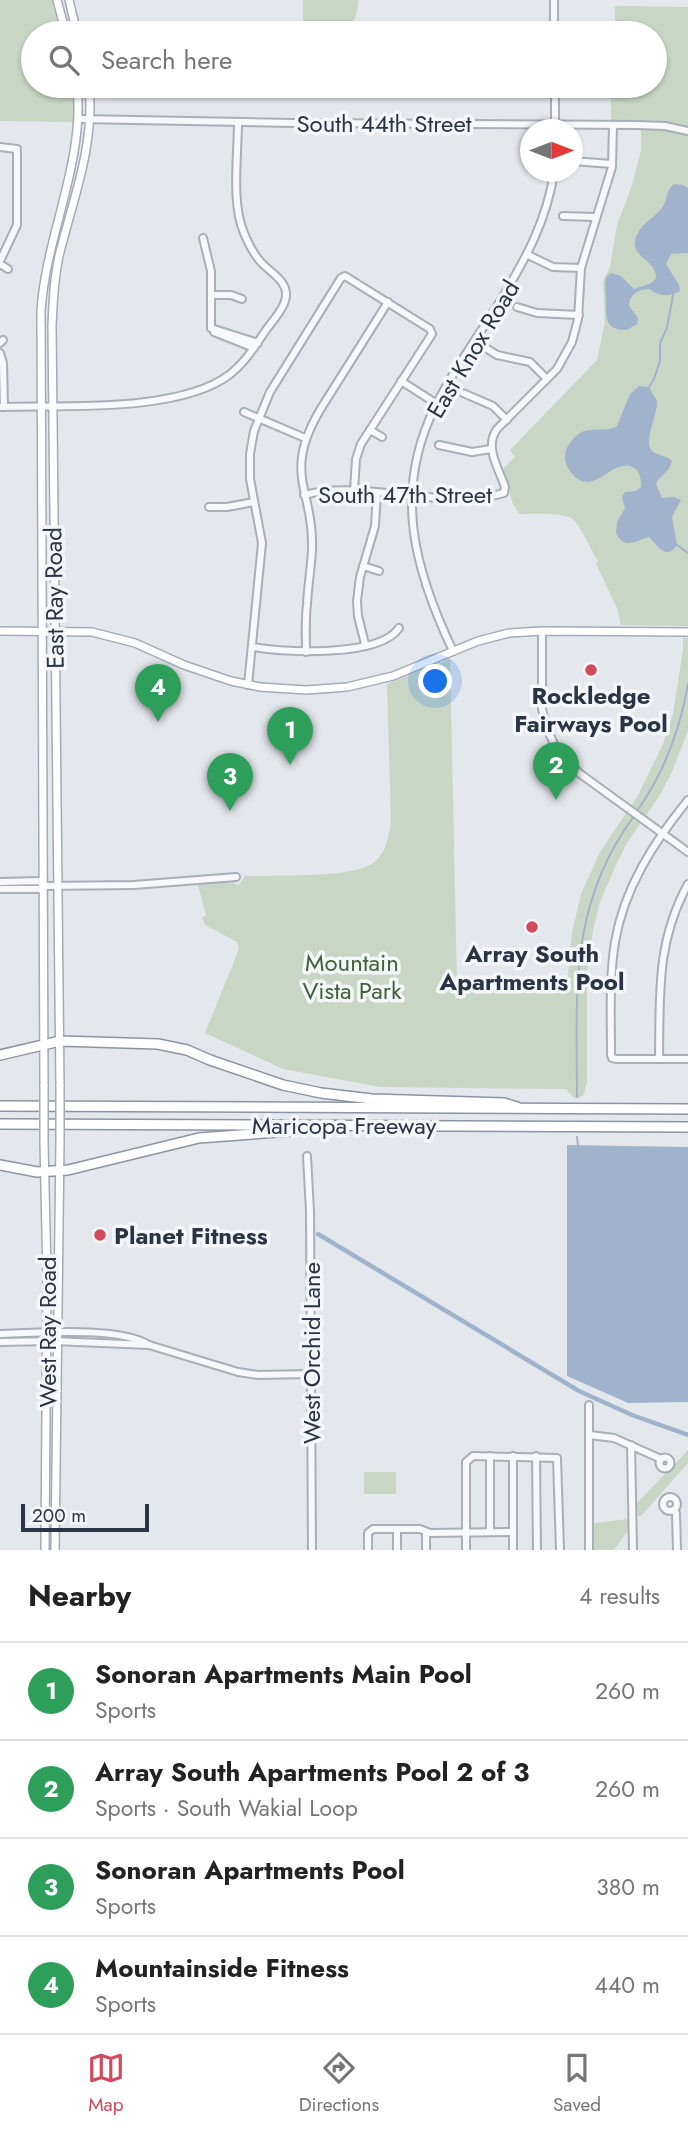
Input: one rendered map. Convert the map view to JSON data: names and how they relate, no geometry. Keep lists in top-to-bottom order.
{
  "streets": {
    "highway": ["Maricopa Freeway"],
    "main road": ["East Ray Road", "West Ray Road"],
    "street": [
      "South 44th Street",
      "East Knox Road",
      "South 47th Street",
      "West Orchid Lane"
    ]
  },
  "crossings": [
    ["South 44th Street", "East Ray Road"],
    ["East Knox Road", "South 47th Street"],
    ["East Ray Road", "West Ray Road"]
  ],
  "parks": ["Mountain Vista Park"],
  "places": ["Rockledge Fairways Pool", "Array South Apartments Pool", "Planet Fitness"],
  "scale_bar": "200 m",
  "north": "right",
  "page": {
    "search": "Search here",
    "pins": [
      "4",
      "1",
      "2",
      "3"
    ],
    "scale": "200 m",
    "heading": ["Nearby", "4 results"],
    "list": [
      {
        "mark": "1",
        "name": "Sonoran Apartments Main Pool",
        "note": "Sports",
        "value": "260 m"
      },
      {
        "mark": "2",
        "name": "Array South Apartments Pool 2 of 3",
        "note": "Sports · South Wakial Loop",
        "value": "260 m"
      },
      {
        "mark": "3",
        "name": "Sonoran Apartments Pool",
        "note": "Sports",
        "value": "380 m"
      },
      {
        "mark": "4",
        "name": "Mountainside Fitness",
        "note": "Sports",
        "value": "440 m"
      }
    ],
    "nav": ["Map", "Directions", "Saved"]
  }
}
